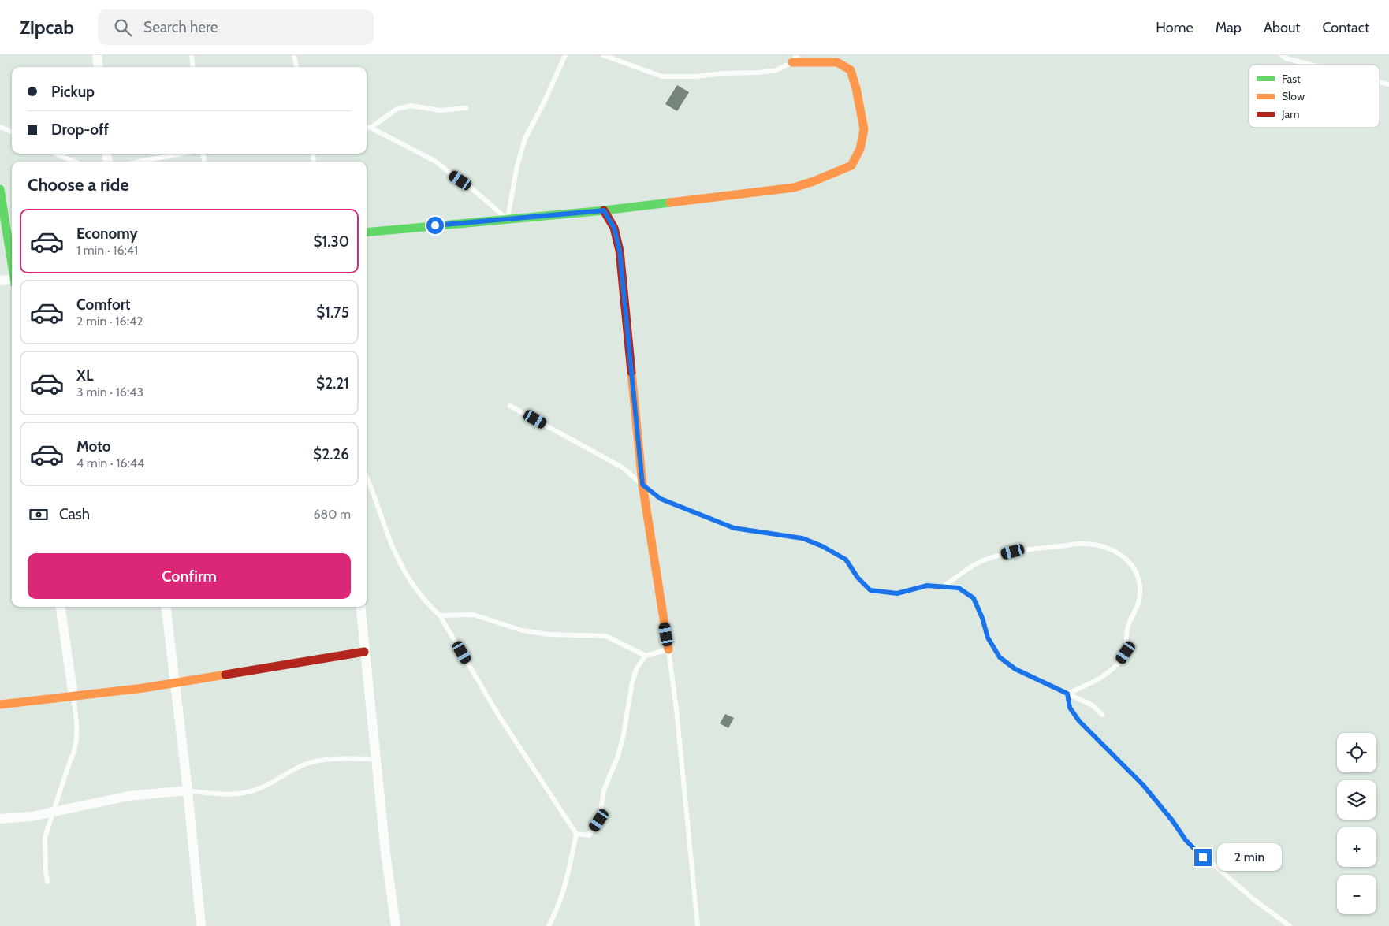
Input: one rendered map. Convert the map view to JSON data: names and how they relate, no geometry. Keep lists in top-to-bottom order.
{
  "legend": ["Fast", "Slow", "Jam"],
  "page": {
    "header": "Zipcab",
    "search": "Search here",
    "nav": [
      "Home",
      "Map",
      "About",
      "Contact"
    ],
    "banner": ["Pickup", "Drop-off"],
    "heading": "Choose a ride",
    "list": [
      {
        "name": "Economy",
        "note": "1 min · 16:41",
        "value": "$1.30"
      },
      {
        "name": "Comfort",
        "note": "2 min · 16:42",
        "value": "$1.75"
      },
      {
        "name": "XL",
        "note": "3 min · 16:43",
        "value": "$2.21"
      },
      {
        "name": "Moto",
        "note": "4 min · 16:44",
        "value": "$2.26"
      }
    ],
    "pay": ["Cash", "680 m"],
    "buttons": "Confirm",
    "map_buttons": ["+", "−"],
    "bubble": "2 min"
  }
}
